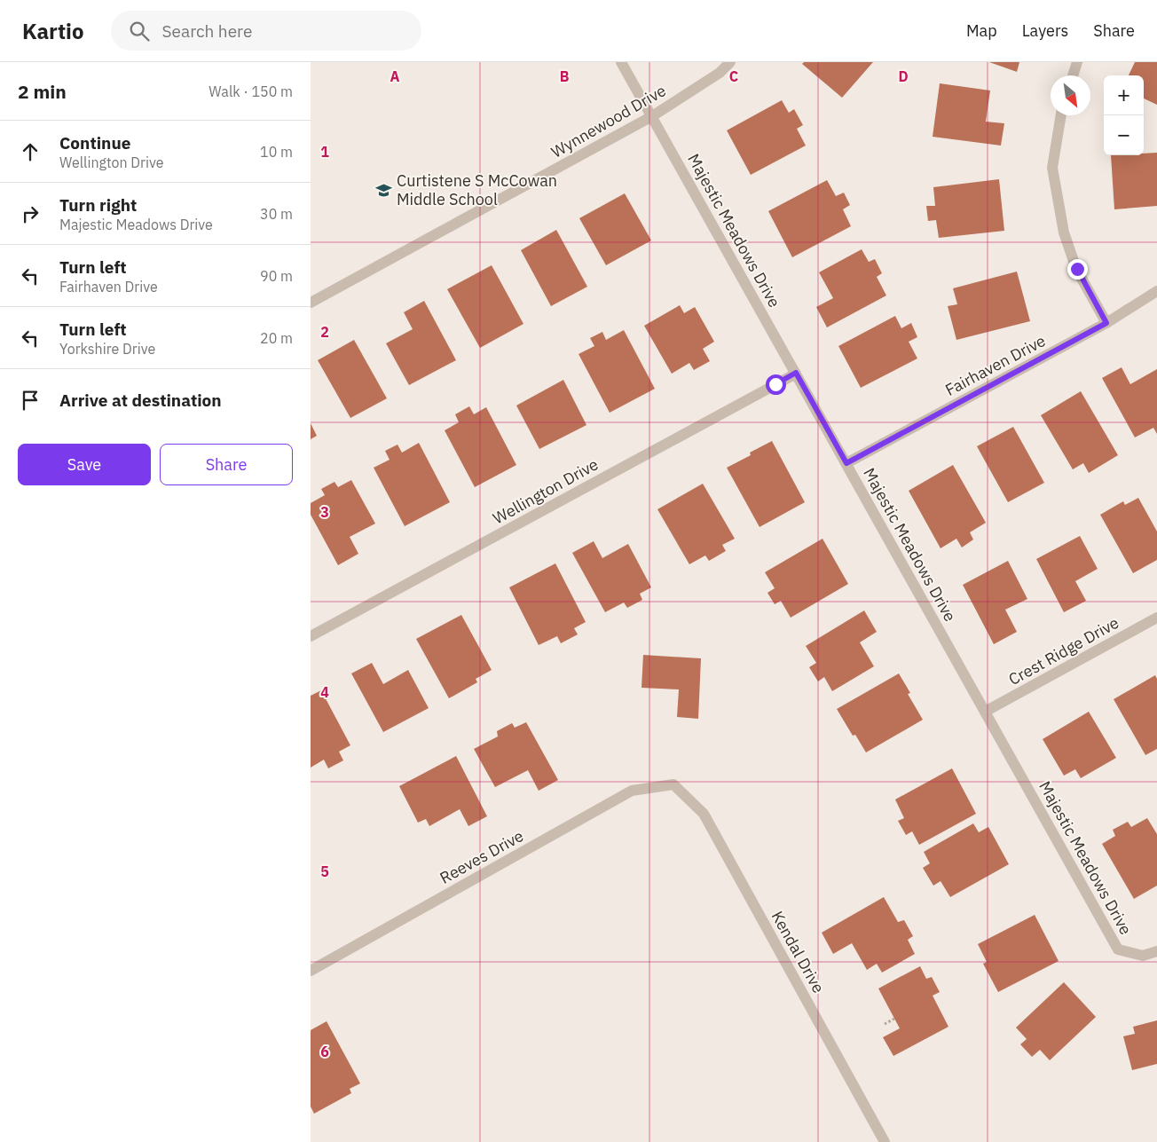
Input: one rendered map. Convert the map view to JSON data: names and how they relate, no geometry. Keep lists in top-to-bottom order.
{
  "streets": {
    "street": [
      "Wynnewood Drive",
      "Majestic Meadows Drive",
      "Fairhaven Drive",
      "Wellington Drive",
      "Crest Ridge Drive",
      "Reeves Drive",
      "Kendal Drive"
    ]
  },
  "crossings": [
    ["Wynnewood Drive", "Majestic Meadows Drive"],
    ["Majestic Meadows Drive", "Fairhaven Drive"],
    ["Majestic Meadows Drive", "Wellington Drive"],
    ["Majestic Meadows Drive", "Crest Ridge Drive"],
    ["Reeves Drive", "Kendal Drive"]
  ],
  "places": {
    "school or university": ["Curtistene S McCowan Middle School"]
  },
  "north": "bottom right",
  "page": {
    "header": "Kartio",
    "search": "Search here",
    "nav": ["Map", "Layers", "Share"],
    "heading": ["2 min", "Walk · 150 m"],
    "map_buttons": ["+", "−"],
    "list": [
      ["Continue", "Wellington Drive", "10 m"],
      ["Turn right", "Majestic Meadows Drive", "30 m"],
      ["Turn left", "Fairhaven Drive", "90 m"],
      ["Turn left", "Yorkshire Drive", "20 m"],
      "Arrive at destination"
    ],
    "buttons": ["Save", "Share"]
  },
  "grid": {
    "columns": [
      "A",
      "B",
      "C",
      "D"
    ],
    "rows": [
      "1",
      "2",
      "3",
      "4",
      "5",
      "6"
    ]
  }
}
